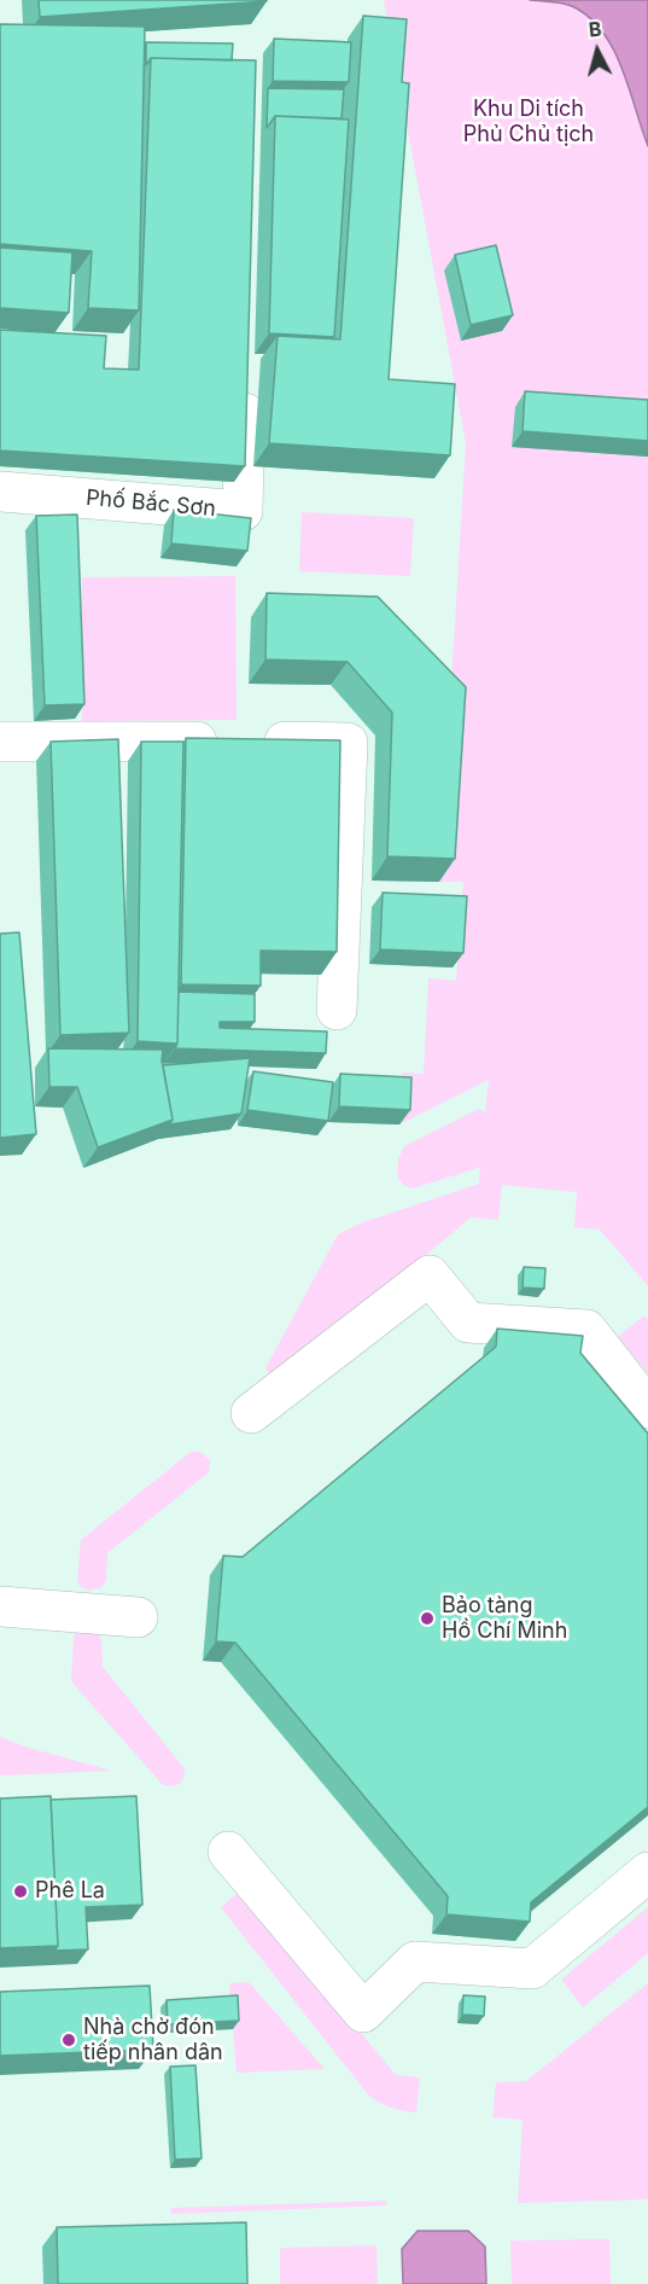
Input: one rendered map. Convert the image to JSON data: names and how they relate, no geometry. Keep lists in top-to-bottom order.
{
  "streets": {
    "lane": ["Phố Bắc Sơn"]
  },
  "parks": ["Khu Di tích Phủ Chủ tịch"],
  "places": ["Bảo tàng Hồ Chí Minh", "Phê La", "Nhà chờ đón tiếp nhân dân"],
  "north": "top"
}
